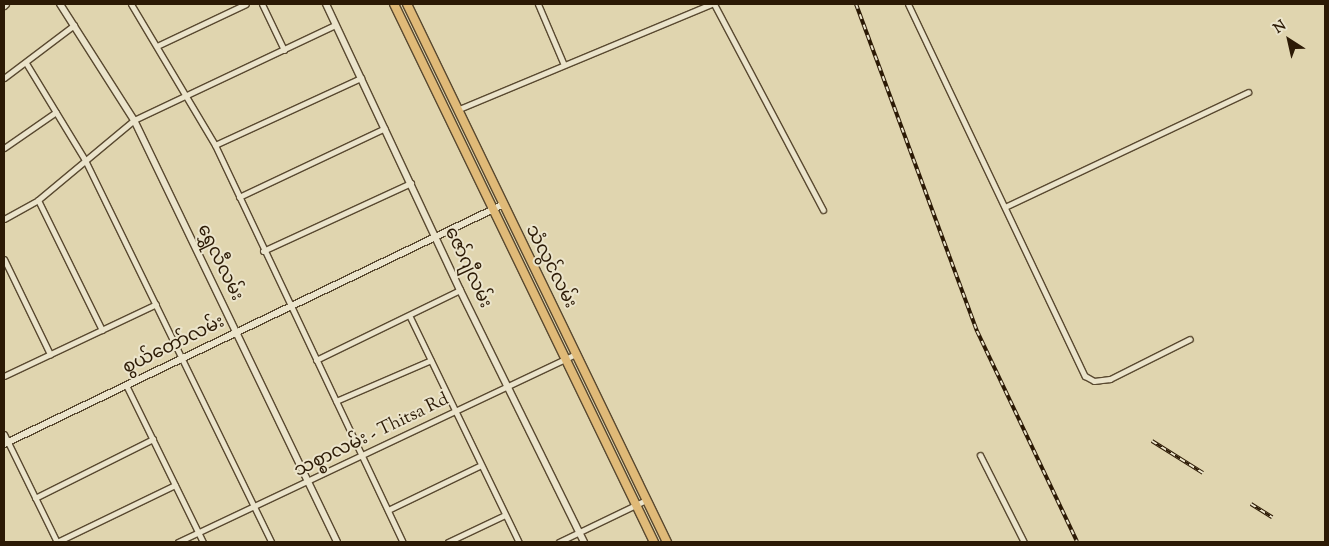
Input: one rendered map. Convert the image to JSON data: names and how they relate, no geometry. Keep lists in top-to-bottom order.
{
  "streets": {
    "main road": ["သံလွင်လမ်း"],
    "street": [
      "ရွှေလီလမ်း",
      "ဇော်ဂျီလမ်း",
      "စွယ်တော်လမ်း",
      "သစ္စာလမ်း - Thitsa Rd"
    ]
  },
  "crossings": [
    ["ရွှေလီလမ်း", "စွယ်တော်လမ်း"],
    ["ရွှေလီလမ်း", "သစ္စာလမ်း - Thitsa Rd"],
    ["သံလွင်လမ်း", "စွယ်တော်လမ်း"],
    ["သံလွင်လမ်း", "သစ္စာလမ်း - Thitsa Rd"],
    ["ဇော်ဂျီလမ်း", "စွယ်တော်လမ်း"],
    ["ဇော်ဂျီလမ်း", "သစ္စာလမ်း - Thitsa Rd"]
  ],
  "north": "top left"
}
